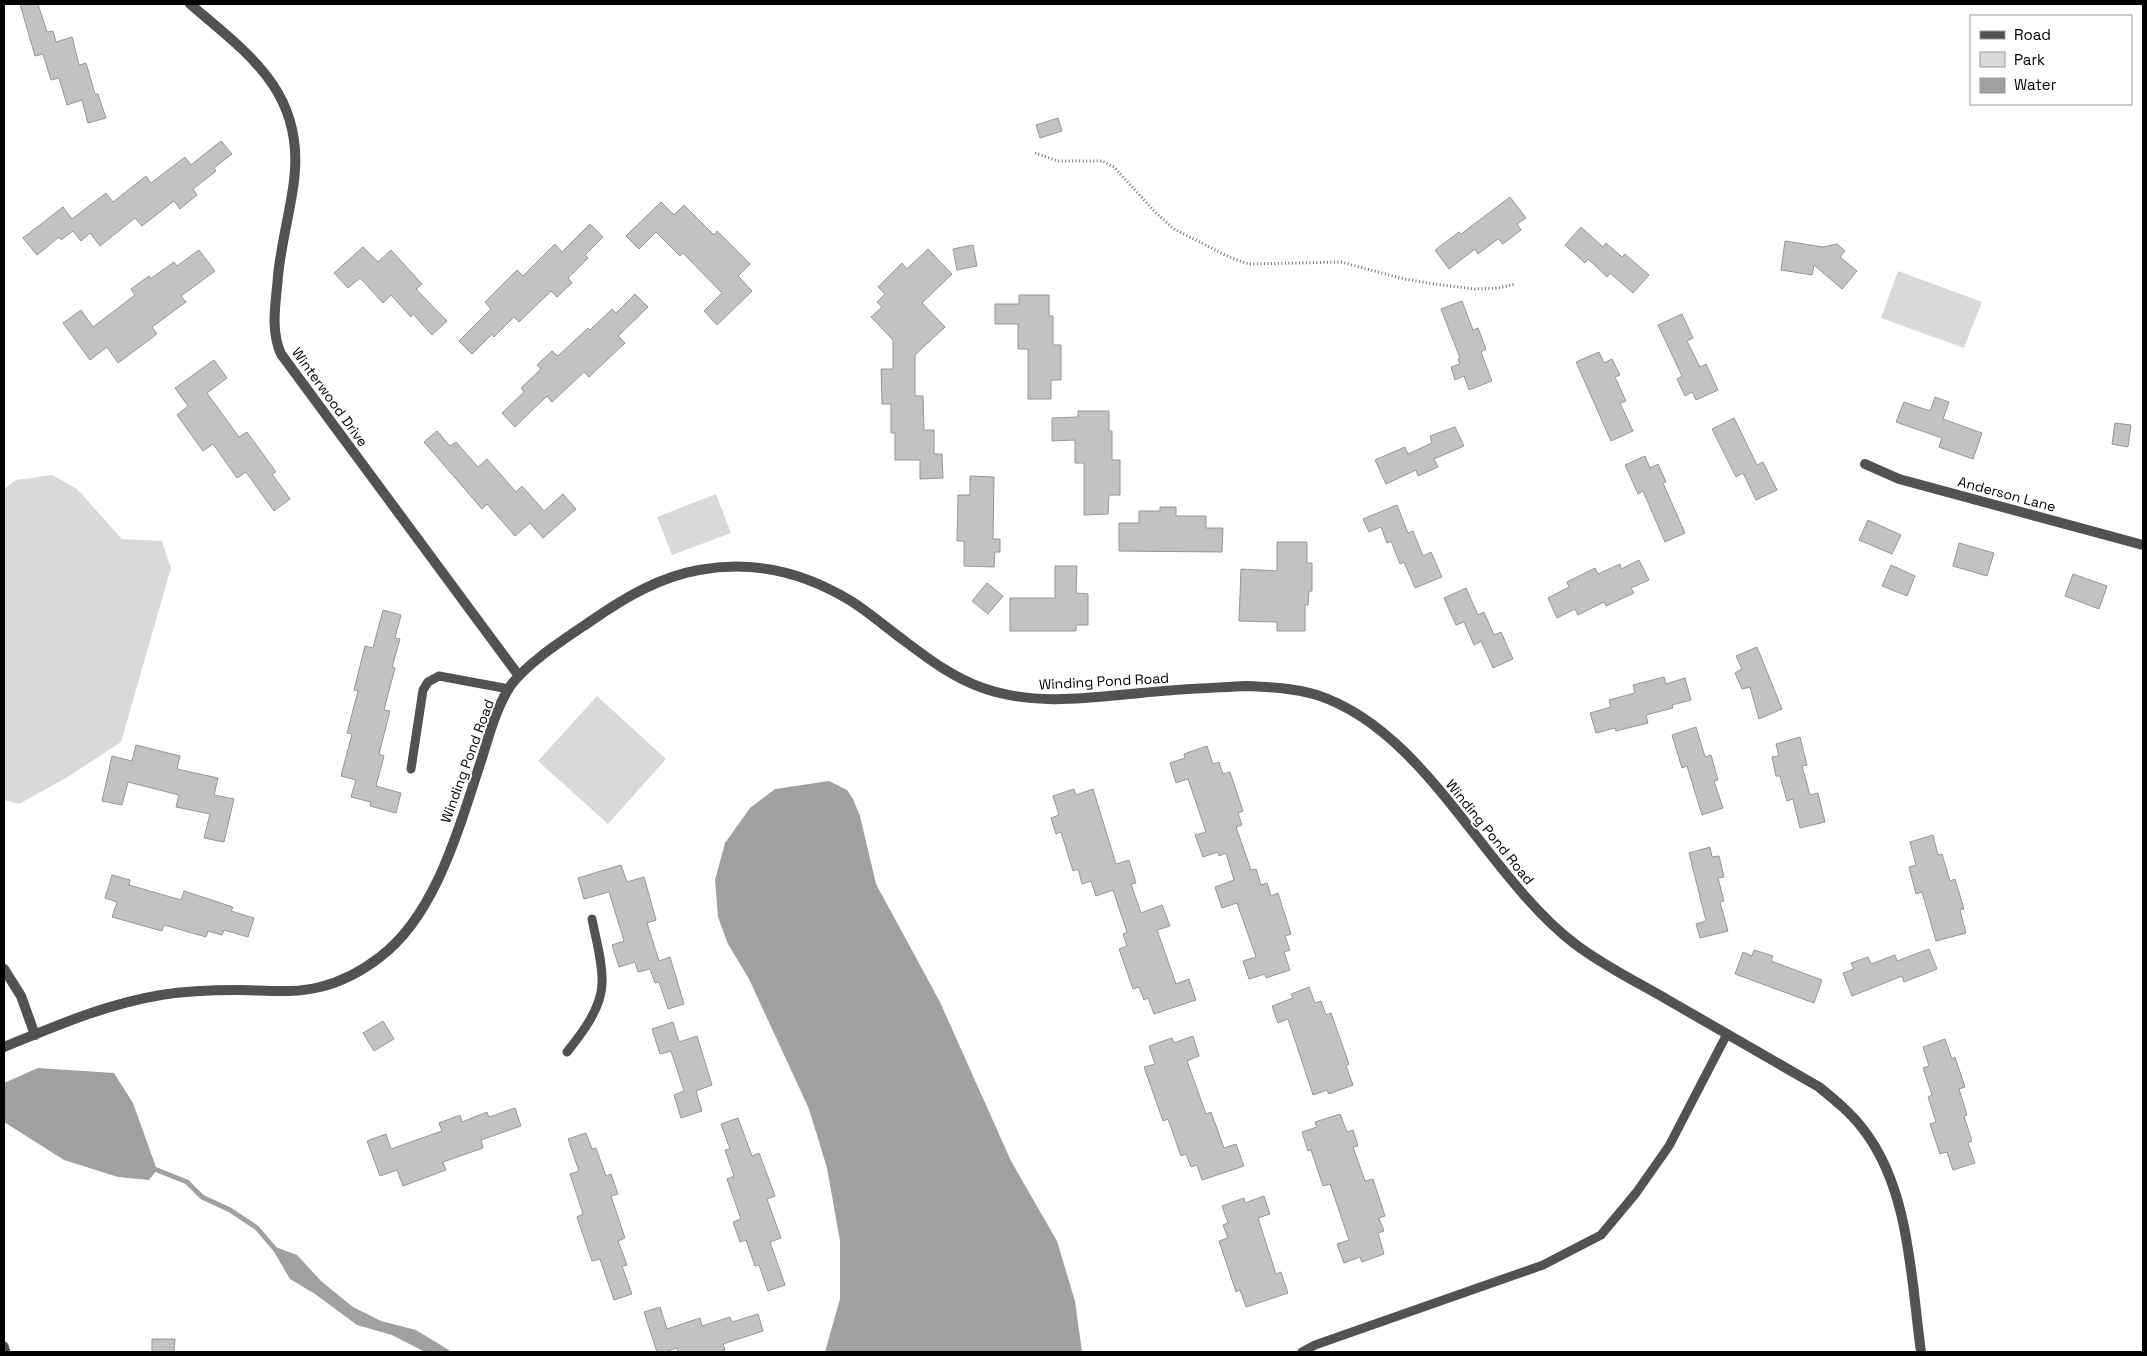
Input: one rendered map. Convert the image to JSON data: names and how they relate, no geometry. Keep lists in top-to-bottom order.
{
  "streets": {
    "street": ["Winterwood Drive", "Anderson Lane", "Winding Pond Road"]
  },
  "crossings": [
    ["Winterwood Drive", "Winding Pond Road"]
  ],
  "legend": ["Road", "Park", "Water"]
}
